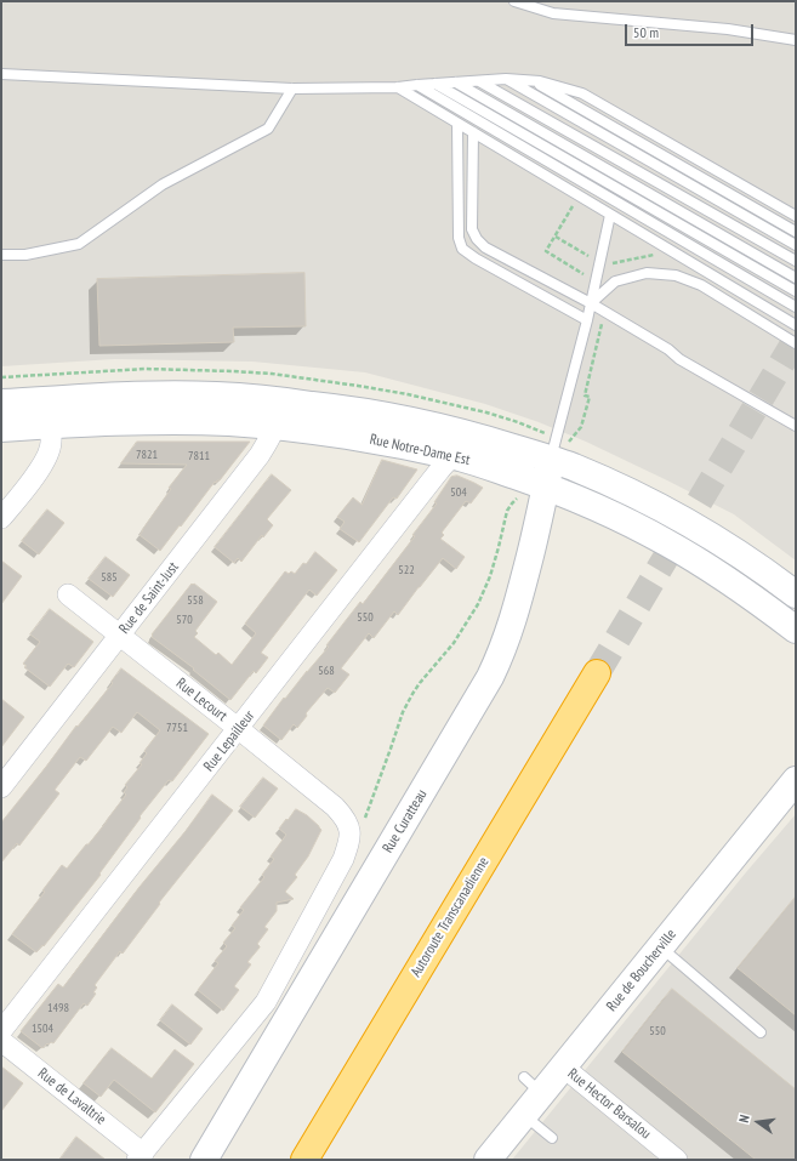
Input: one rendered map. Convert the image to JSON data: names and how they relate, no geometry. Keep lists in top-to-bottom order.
{
  "streets": {
    "highway": ["Autoroute Transcanadienne"],
    "main road": ["Rue Notre-Dame Est", "Rue Curatteau", "Rue de Boucherville"],
    "street": [
      "Rue de Saint-Just",
      "Rue Lecourt",
      "Rue Lepailleur",
      "Rue de Lavaltrie",
      "Rue Hector Barsalou"
    ]
  },
  "crossings": [
    ["Rue Notre-Dame Est", "Rue de Saint-Just"],
    ["Rue Notre-Dame Est", "Rue Lepailleur"],
    ["Rue Notre-Dame Est", "Rue Curatteau"],
    ["Rue de Saint-Just", "Rue Lecourt"],
    ["Rue Lecourt", "Rue Lepailleur"],
    ["Rue de Boucherville", "Rue Hector Barsalou"]
  ],
  "house_numbers": [
    "7821",
    "7811",
    "504",
    "522",
    "585",
    "558",
    "550",
    "570",
    "568",
    "7751",
    "1498",
    "1504",
    "550"
  ],
  "scale_bar": "50 m",
  "north": "left"
}
